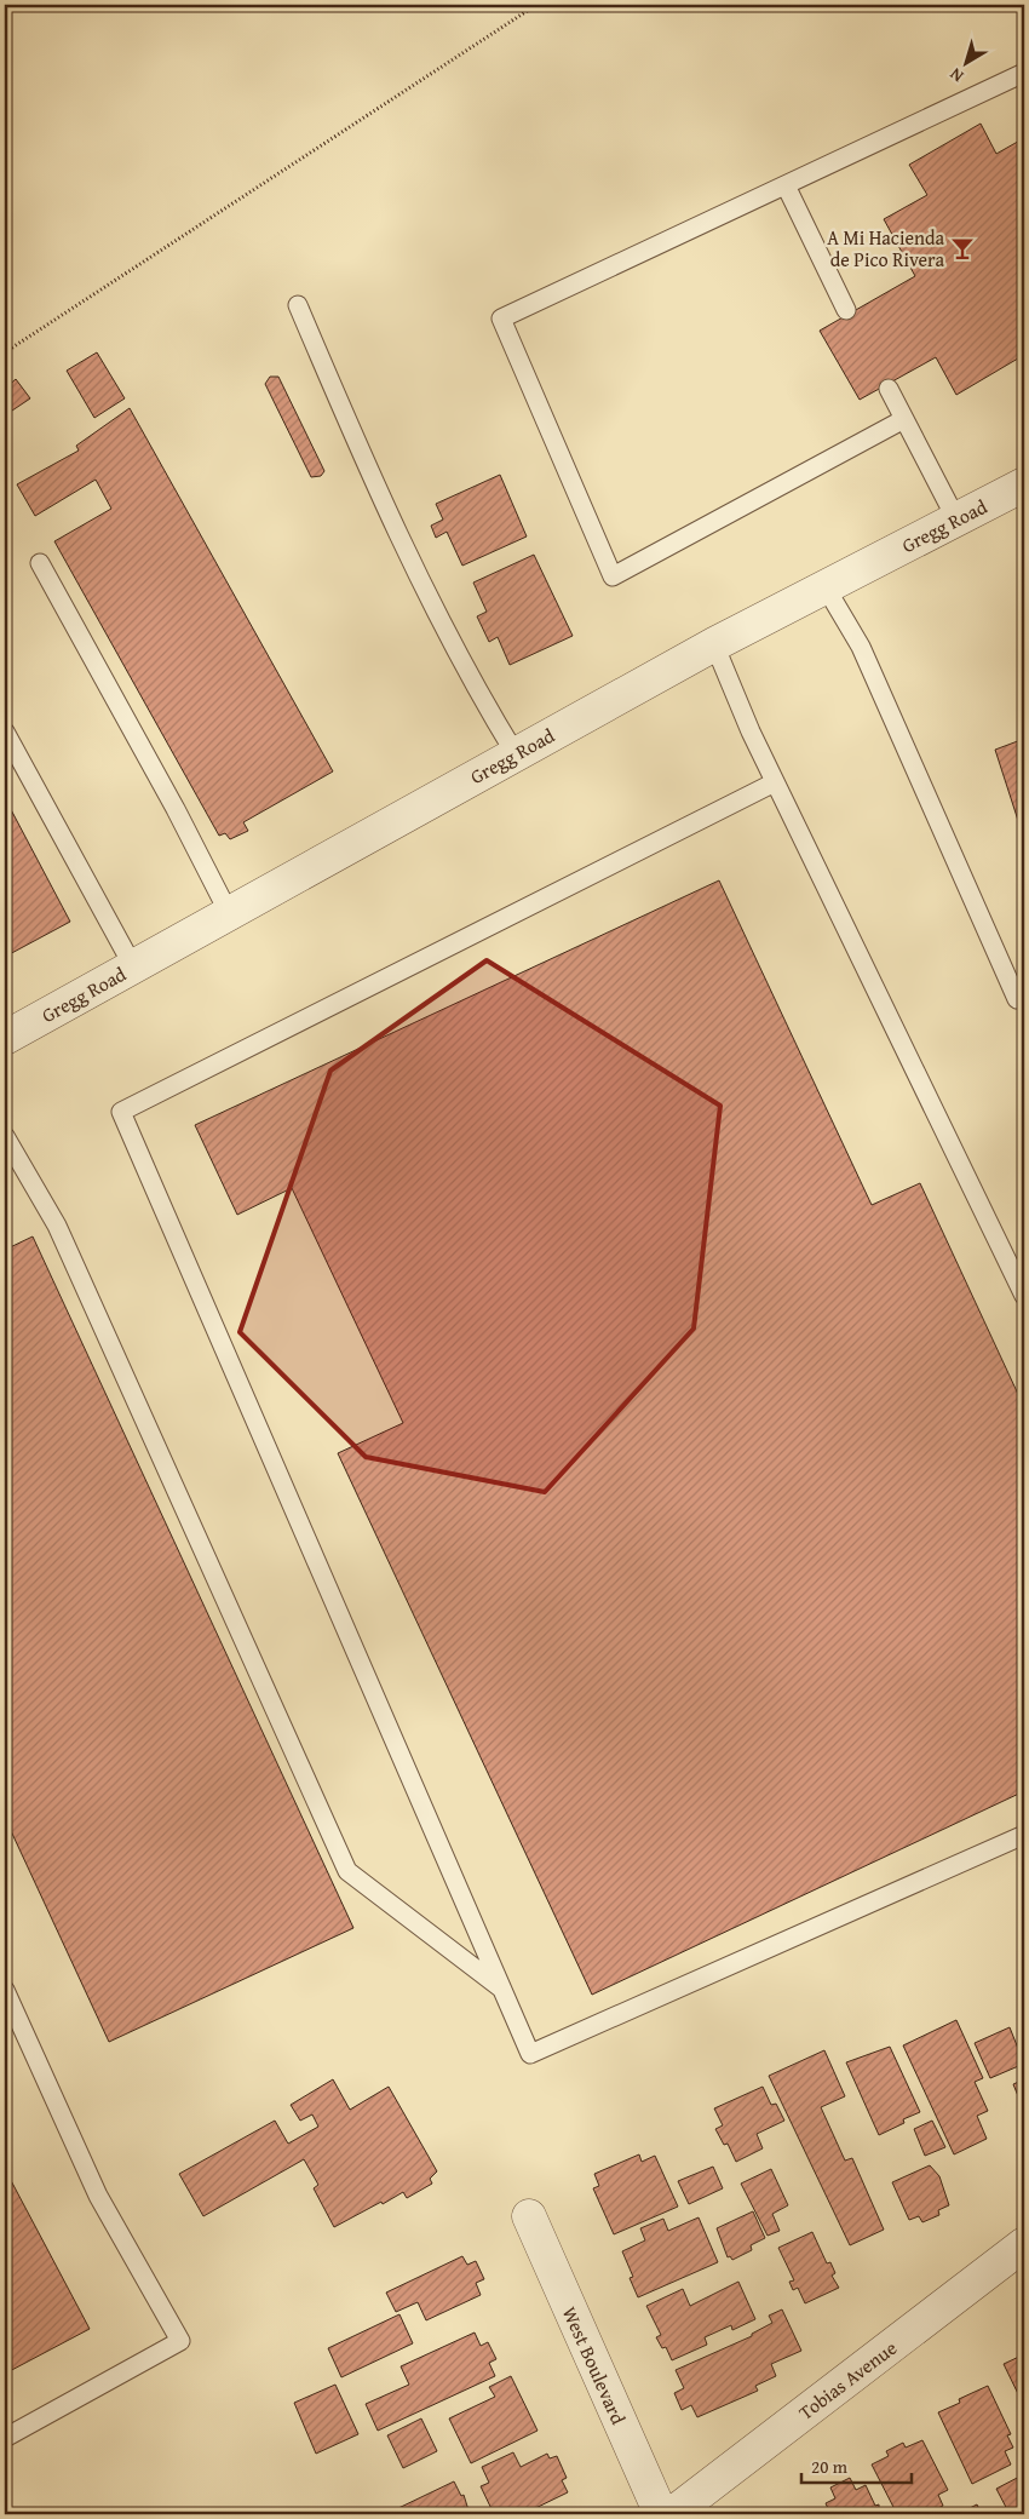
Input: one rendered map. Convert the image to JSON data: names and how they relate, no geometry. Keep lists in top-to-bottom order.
{
  "streets": {
    "street": ["Gregg Road", "West Boulevard", "Tobias Avenue"]
  },
  "places": {
    "bar": ["A Mi Hacienda de Pico Rivera"]
  },
  "scale_bar": "20 m",
  "north": "bottom left"
}
